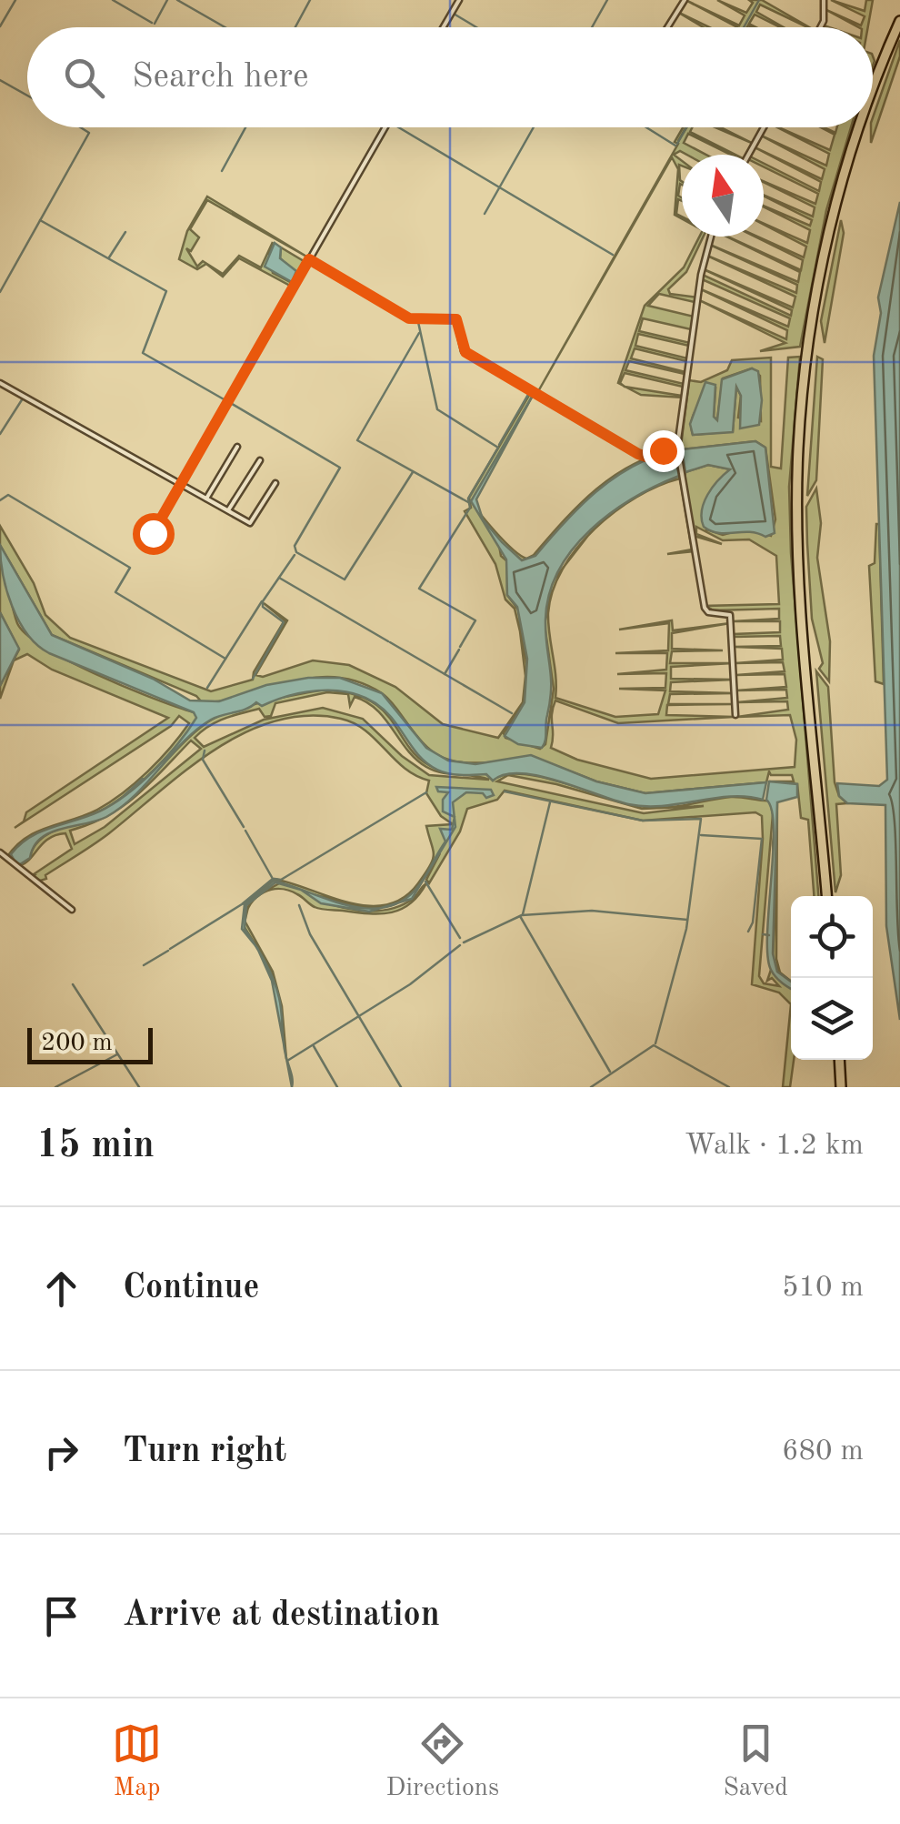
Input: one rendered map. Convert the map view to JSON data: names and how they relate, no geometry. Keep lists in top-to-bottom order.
{
  "scale_bar": "200 m",
  "north": "top",
  "page": {
    "search": "Search here",
    "scale": "200 m",
    "heading": ["15 min", "Walk · 1.2 km"],
    "list": [
      ["Continue", "510 m"],
      ["Turn right", "680 m"],
      "Arrive at destination"
    ],
    "nav": ["Map", "Directions", "Saved"]
  }
}
